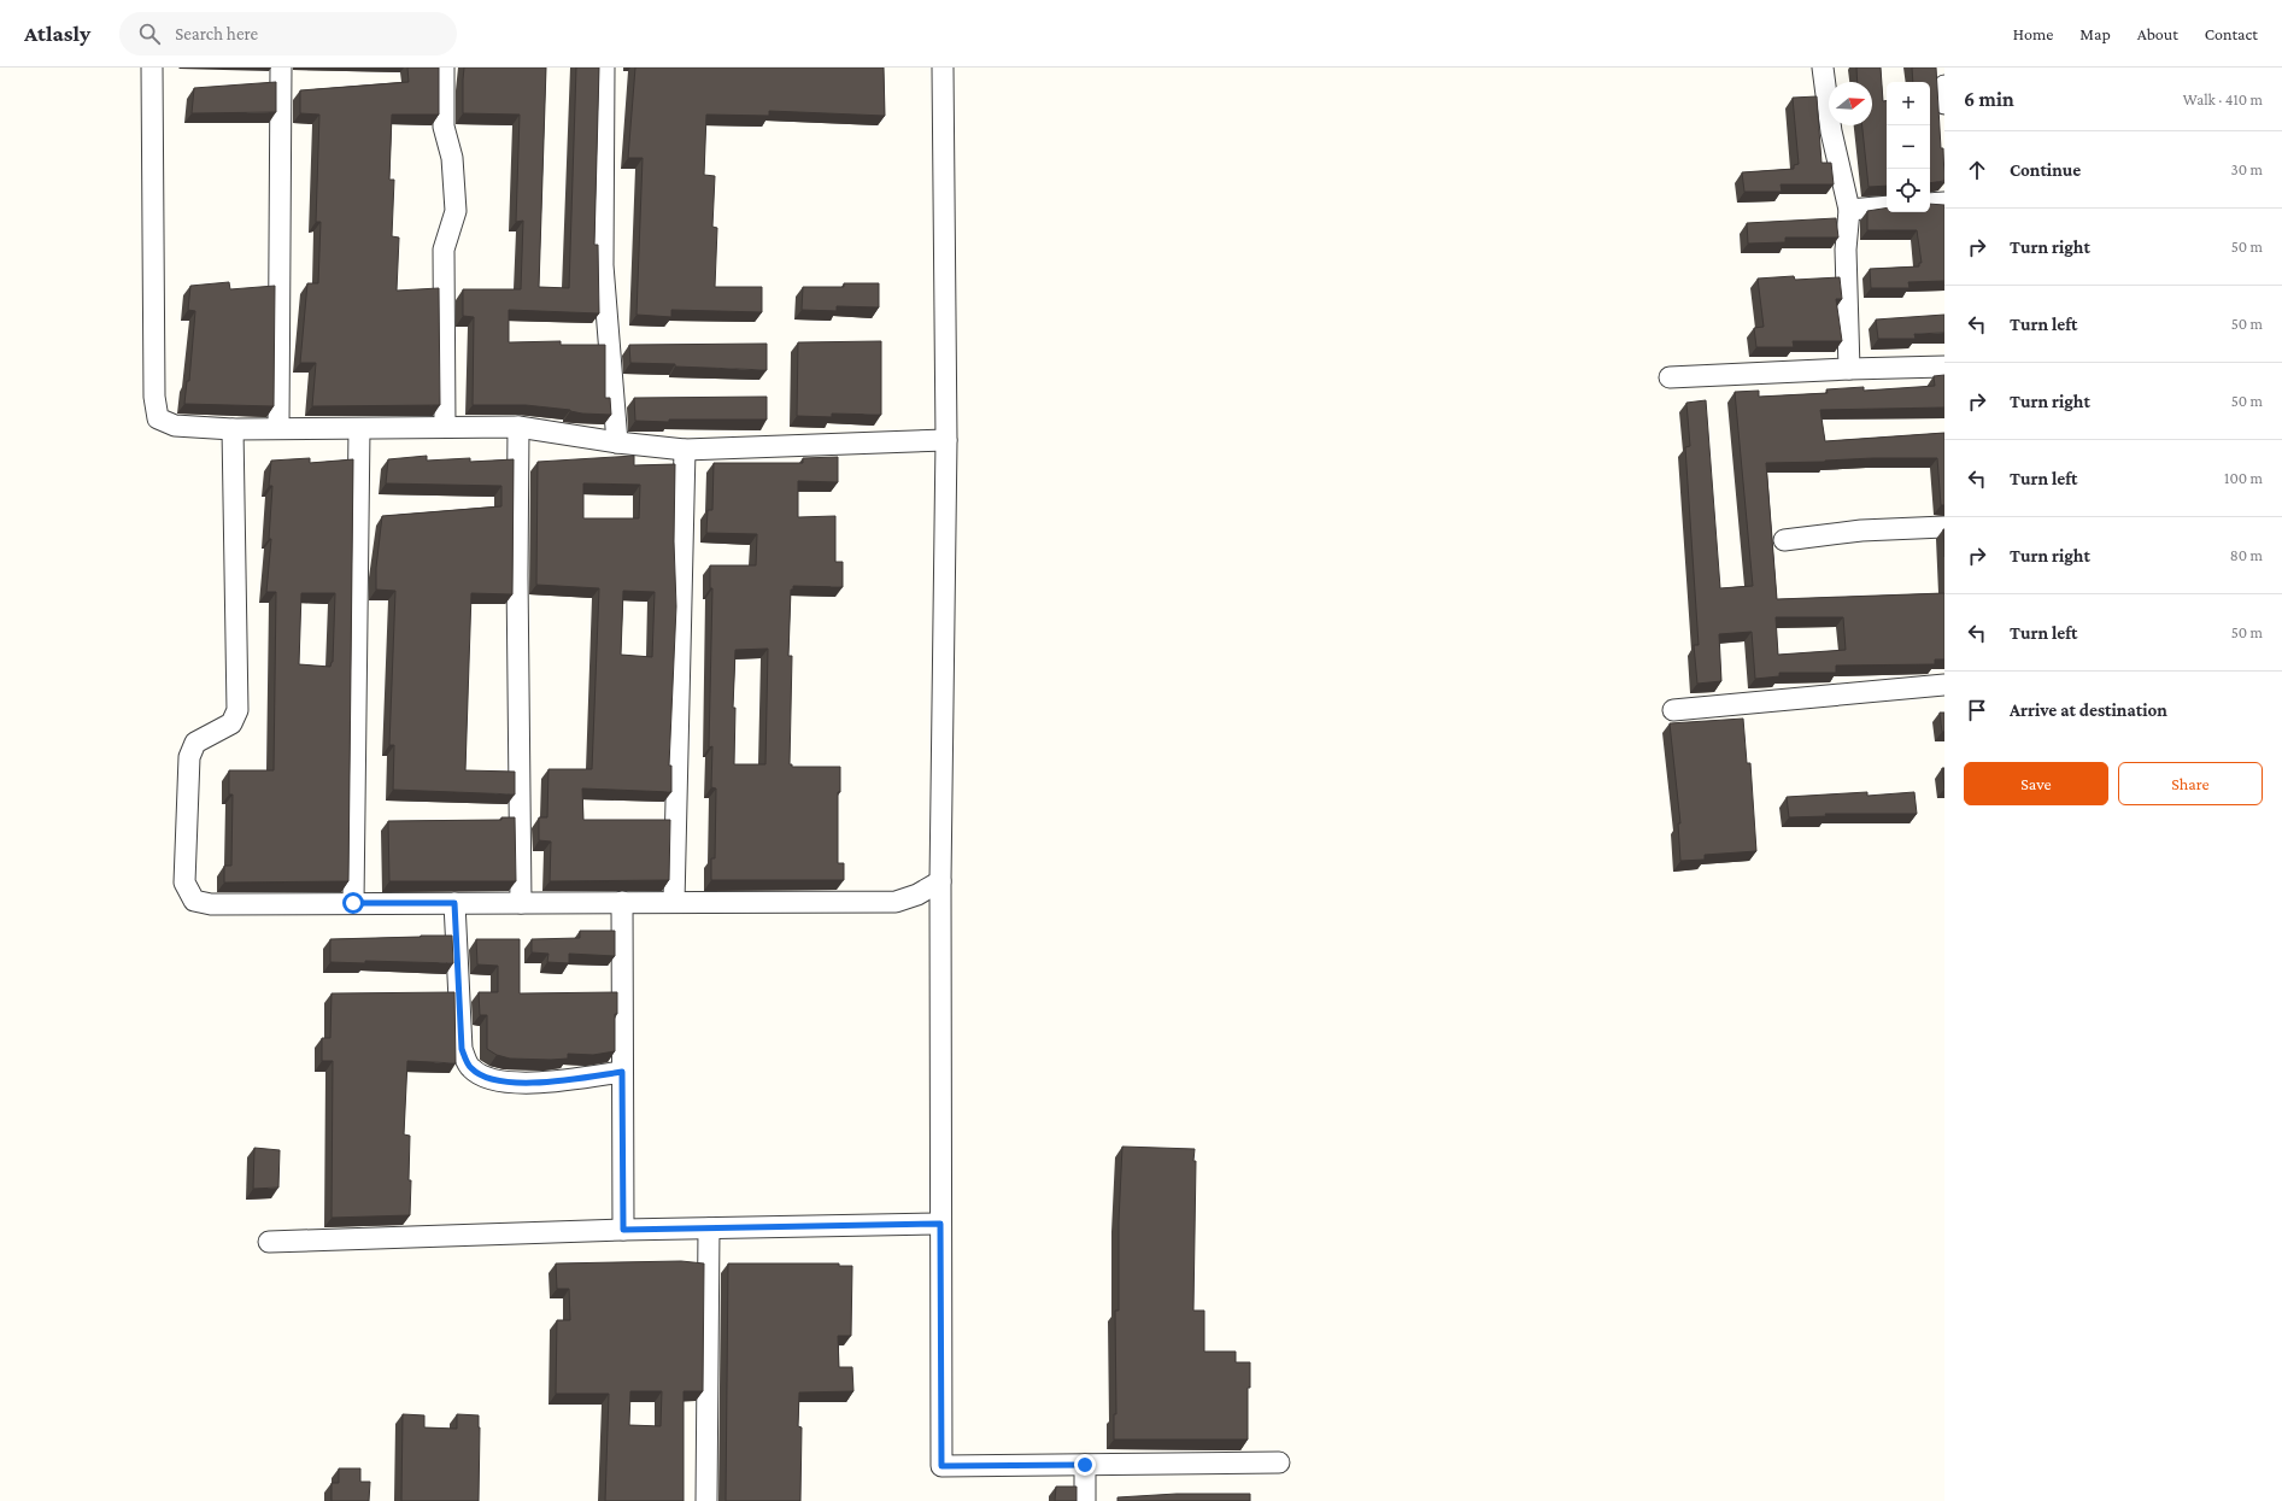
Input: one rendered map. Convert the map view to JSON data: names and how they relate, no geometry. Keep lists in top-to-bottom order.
{
  "north": "right",
  "page": {
    "header": "Atlasly",
    "search": "Search here",
    "nav": [
      "Home",
      "Map",
      "About",
      "Contact"
    ],
    "heading": ["6 min", "Walk · 410 m"],
    "map_buttons": ["+", "−"],
    "list": [
      ["Continue", "30 m"],
      ["Turn right", "50 m"],
      ["Turn left", "50 m"],
      ["Turn right", "50 m"],
      ["Turn left", "100 m"],
      ["Turn right", "80 m"],
      ["Turn left", "50 m"],
      "Arrive at destination"
    ],
    "buttons": ["Save", "Share"]
  }
}
